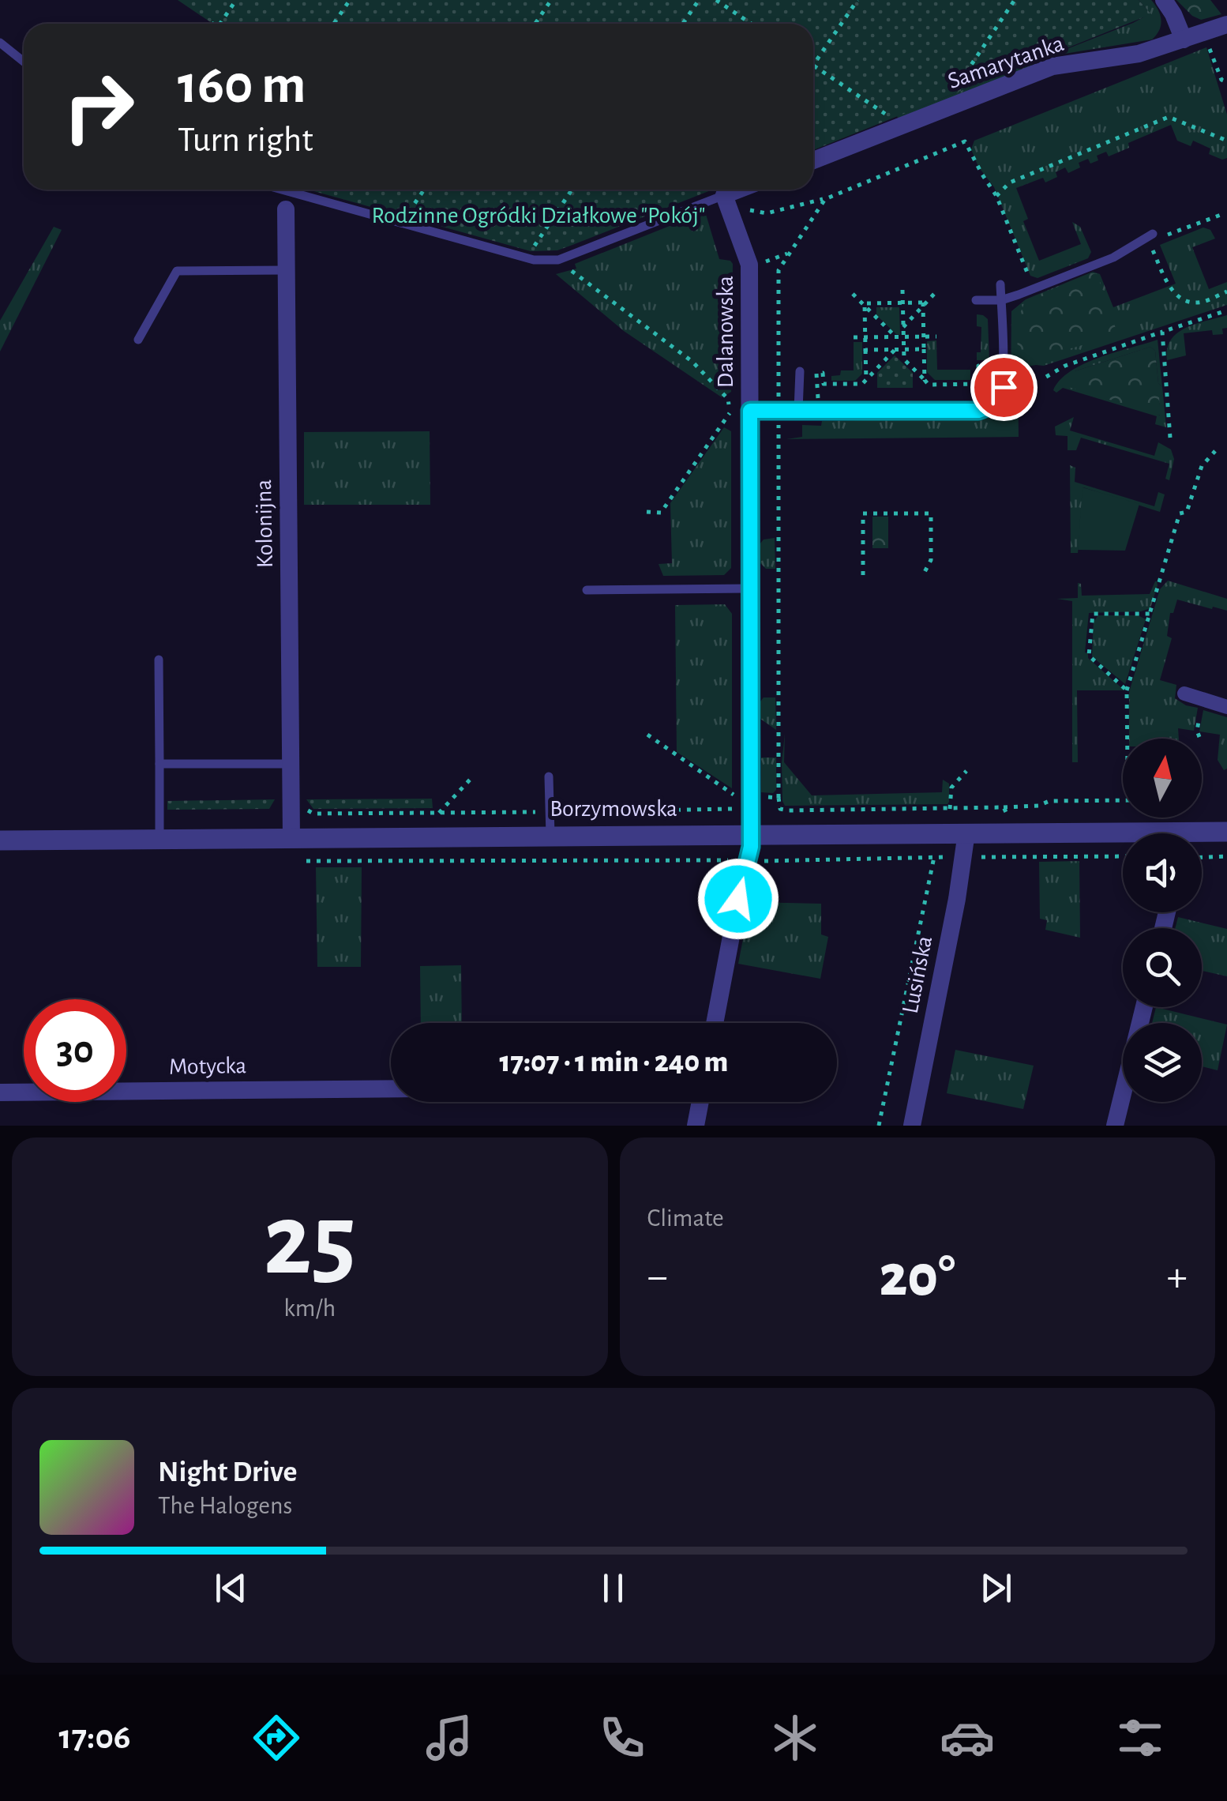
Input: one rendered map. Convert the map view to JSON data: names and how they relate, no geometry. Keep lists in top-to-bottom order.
{
  "streets": {
    "street": [
      "Samarytanka",
      "Dalanowska",
      "Kolonijna",
      "Borzymowska",
      "Lusińska",
      "Motycka"
    ]
  },
  "crossings": [
    ["Dalanowska", "Borzymowska"],
    ["Kolonijna", "Borzymowska"],
    ["Borzymowska", "Lusińska"]
  ],
  "parks": ["Rodzinne Ogródki Działkowe \"Pokój\""],
  "north": "top",
  "page": {
    "turn": ["160 m", "Turn right"],
    "limit": "30",
    "trip": "17:07 · 1 min · 240 m",
    "tile": [
      ["25", "km/h"],
      "Climate"
    ],
    "heat": ["−", "20°", "+"],
    "song": ["Night Drive", "The Halogens"],
    "tabs": "17:06"
  }
}
